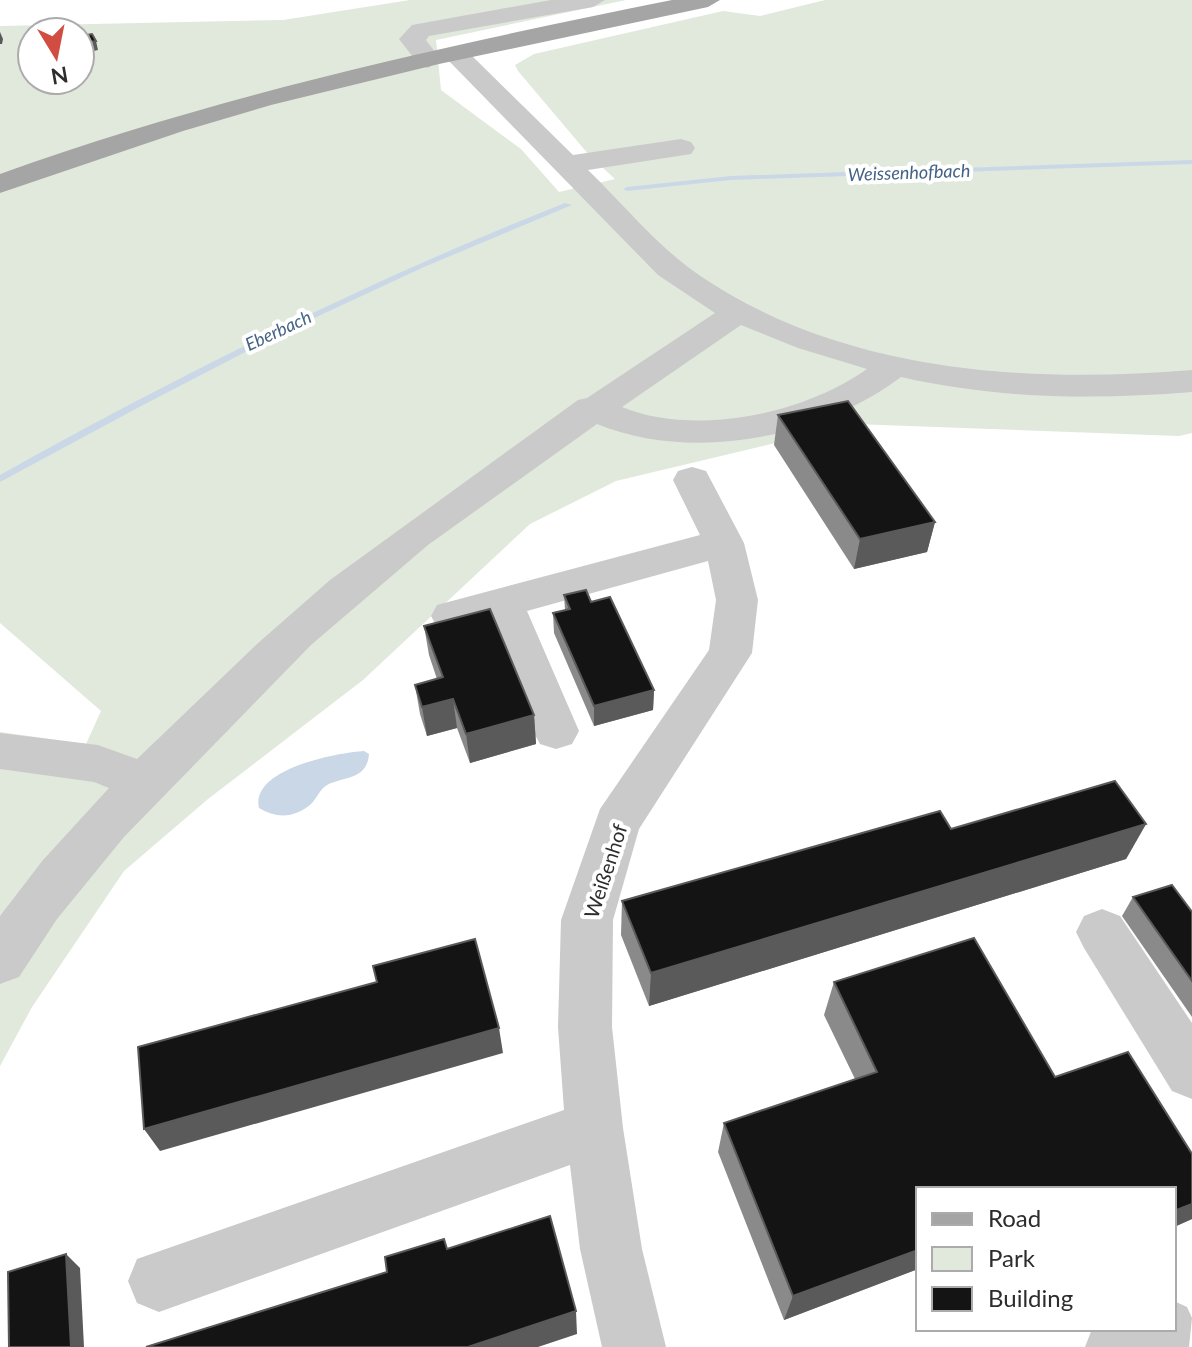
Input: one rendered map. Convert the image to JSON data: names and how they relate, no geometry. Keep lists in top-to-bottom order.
{
  "streets": {
    "street": ["Weißenhof"]
  },
  "water": ["Weissenhofbach", "Eberbach"],
  "legend": ["Road", "Park", "Building"],
  "north": "bottom"
}
